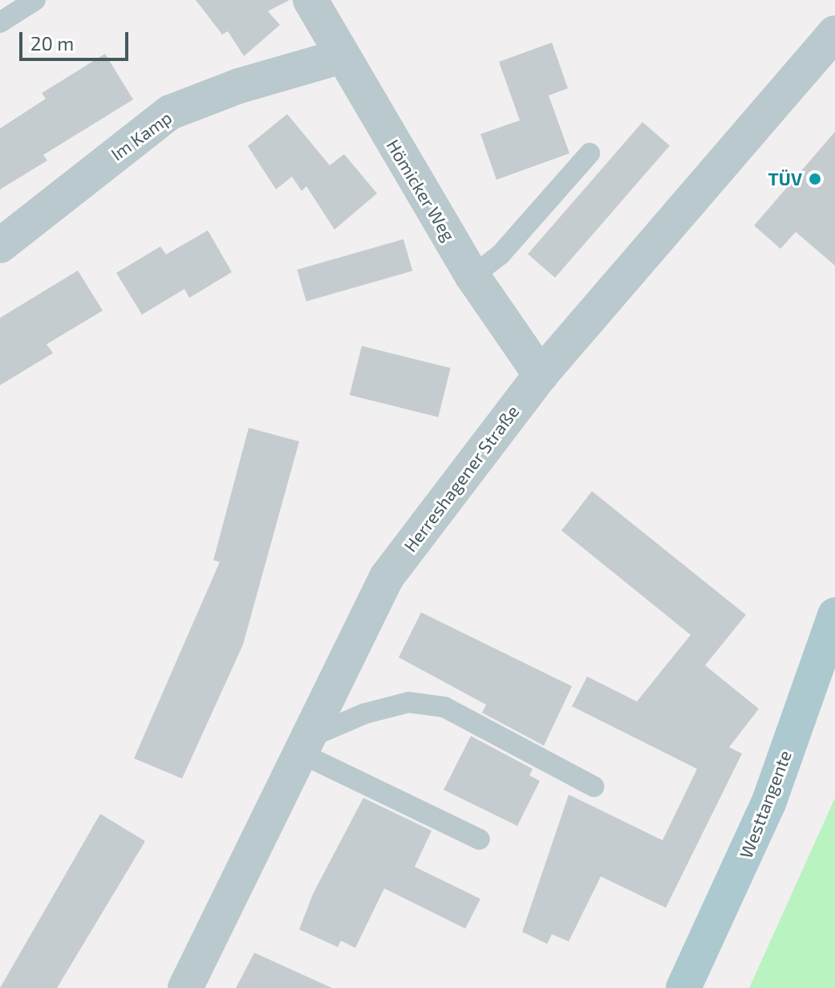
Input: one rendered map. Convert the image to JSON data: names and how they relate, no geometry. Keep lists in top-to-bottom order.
{
  "streets": {
    "main road": ["Westtangente"],
    "street": ["Im Kamp", "Hömicker Weg", "Herreshagener Straße"]
  },
  "crossings": [
    ["Im Kamp", "Hömicker Weg"],
    ["Hömicker Weg", "Herreshagener Straße"]
  ],
  "places": ["TÜV"],
  "scale_bar": "20 m"
}
